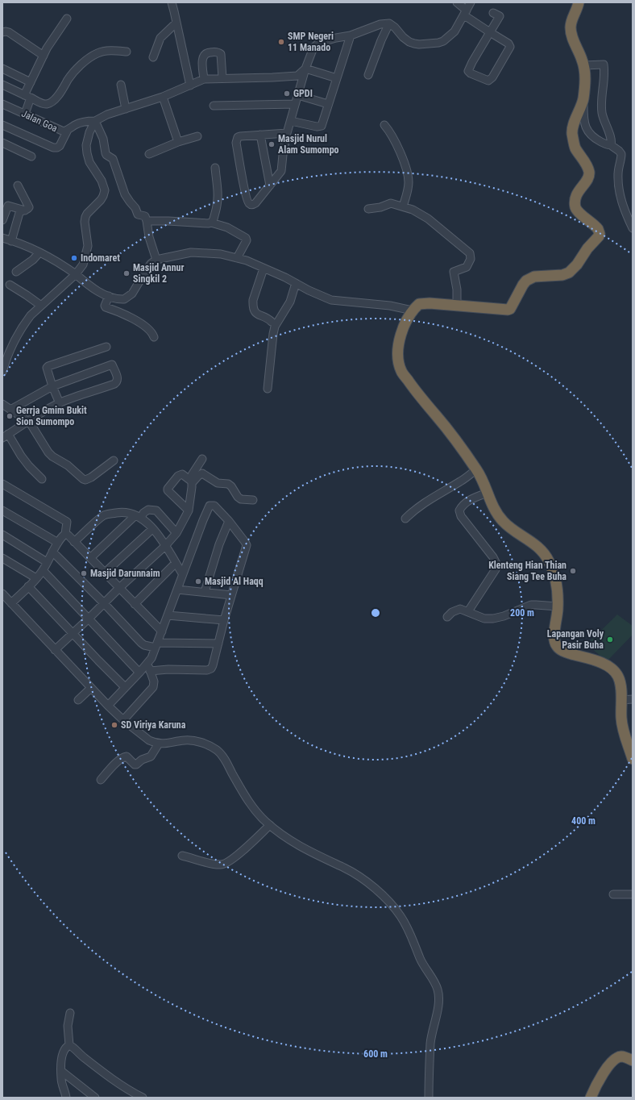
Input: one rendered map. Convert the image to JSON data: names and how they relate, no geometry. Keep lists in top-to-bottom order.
{
  "streets": {
    "street": ["Jalan Goa"]
  },
  "places": [
    "SMP Negeri 11 Manado",
    "GPDI",
    "Masjid Nurul Alam Sumompo",
    "Indomaret",
    "Masjid Annur Singkil 2",
    "Gerrja Gmim Bukit Sion Sumompo",
    "Klenteng Hian Thian Siang Tee Buha",
    "Masjid Darunnaim",
    "Masjid Al Haqq",
    "Lapangan Voly Pasir Buha",
    "SD Viriya Karuna"
  ],
  "rings": ["200 m", "400 m", "600 m"]
}
